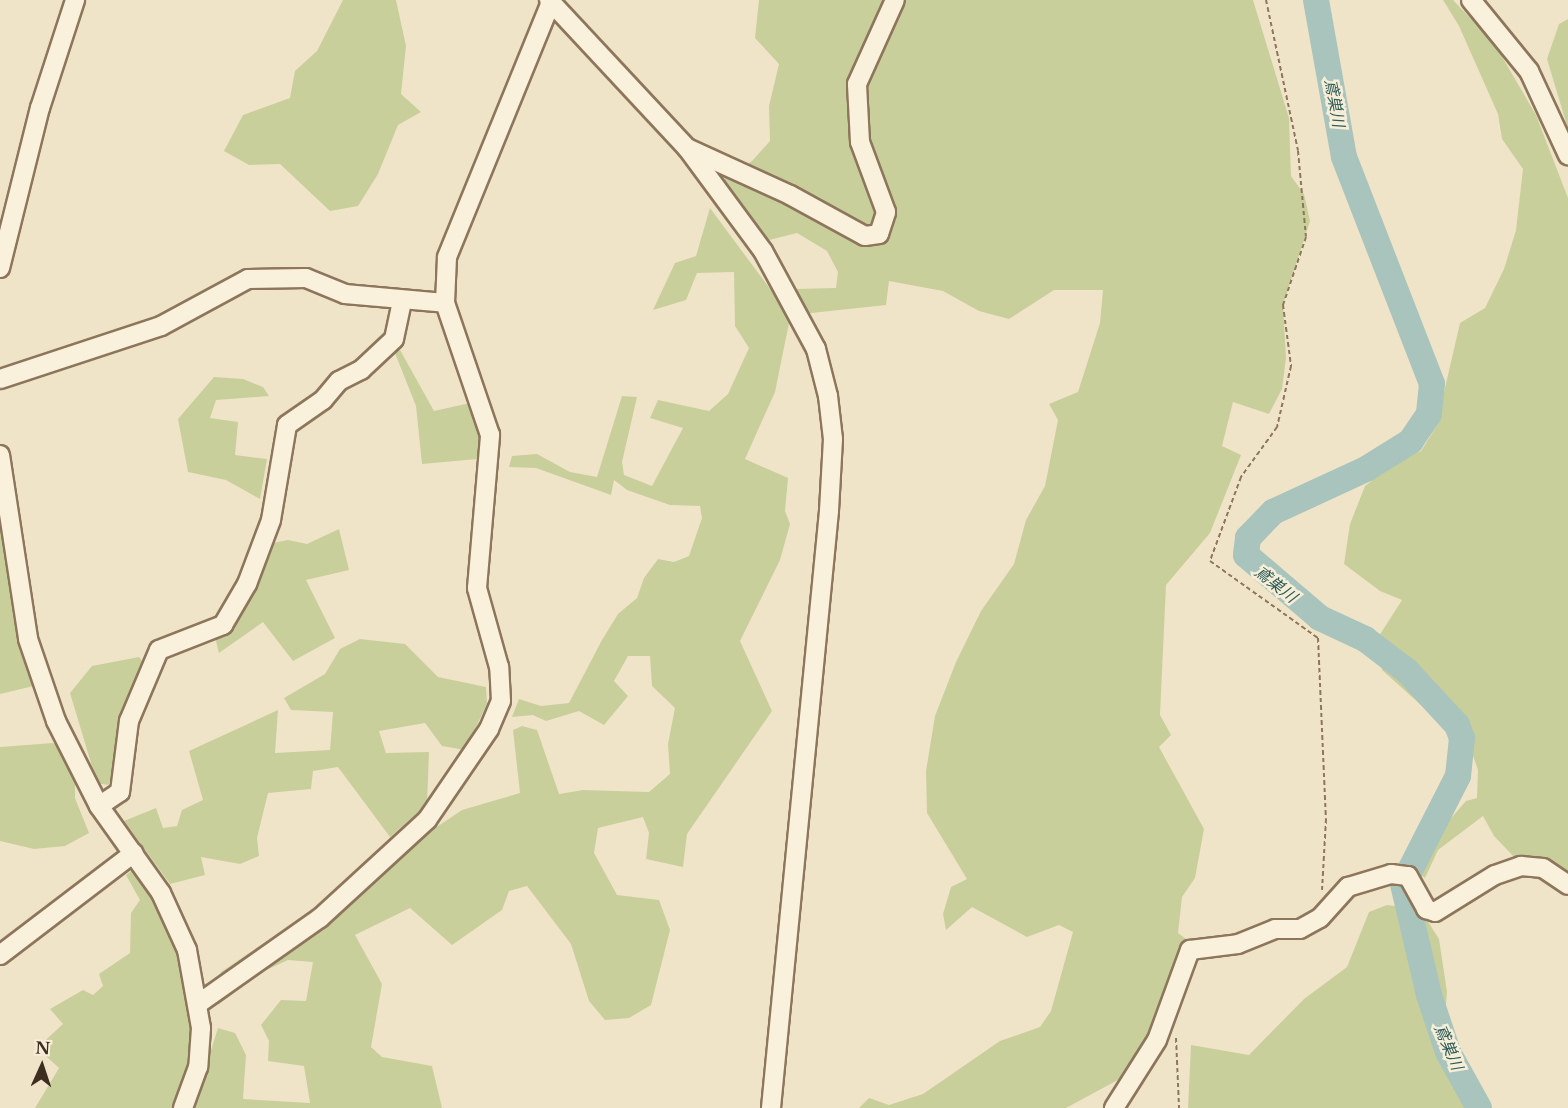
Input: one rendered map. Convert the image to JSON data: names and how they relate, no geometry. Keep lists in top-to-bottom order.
{
  "water": ["鳶巣川"],
  "north": "top"
}
